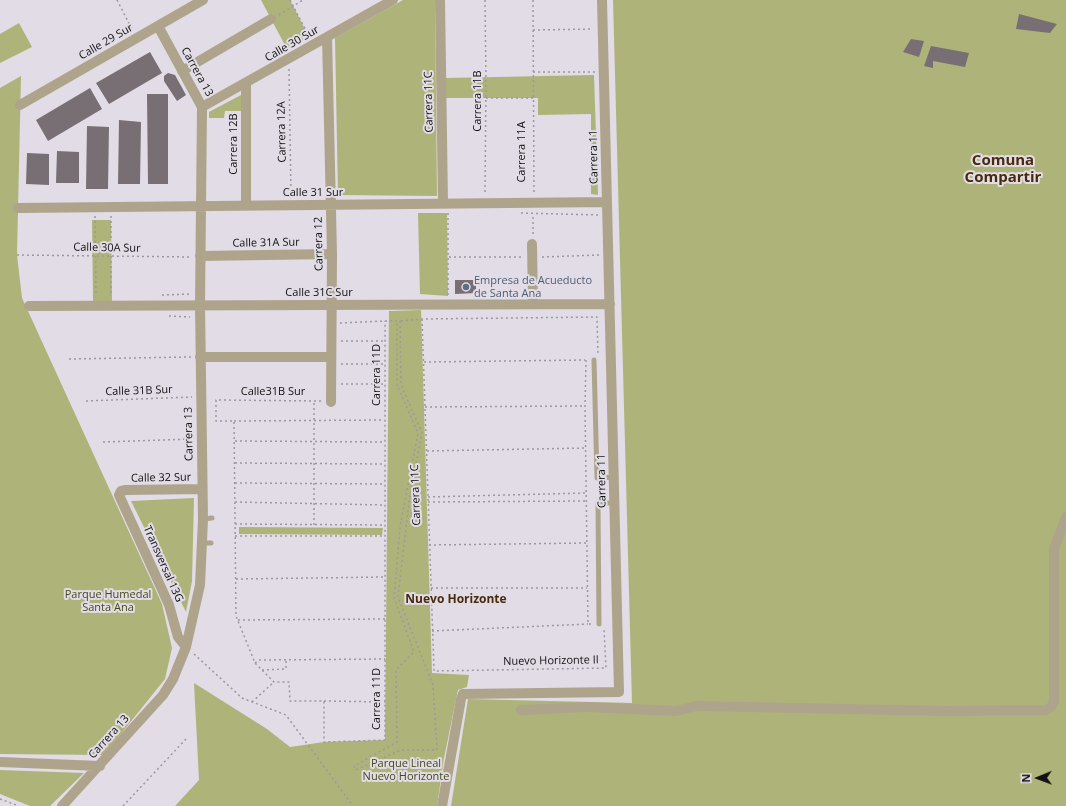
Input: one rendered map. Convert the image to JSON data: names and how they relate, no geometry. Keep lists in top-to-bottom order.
{
  "streets": {
    "street": [
      "Calle 29 Sur",
      "Calle 30 Sur",
      "Carrera 13",
      "Carrera 11C",
      "Carrera 12B",
      "Carrera 11",
      "Calle 31 Sur",
      "Calle 31A Sur",
      "Carrera 12",
      "Calle 31C Sur",
      "Calle 32 Sur",
      "Transversal 13G"
    ],
    "path": [
      "Carrera 11B",
      "Carrera 12A",
      "Carrera 11A",
      "Calle 30A Sur",
      "Carrera 11D",
      "Calle 31B Sur",
      "Calle31B Sur",
      "Nuevo Horizonte II"
    ]
  },
  "crossings": [
    ["Calle 29 Sur", "Carrera 13"],
    ["Calle 30 Sur", "Carrera 13"],
    ["Calle 30 Sur", "Carrera 12A"],
    ["Calle 30 Sur", "Carrera 12B"],
    ["Calle 30 Sur", "Carrera 12"],
    ["Carrera 13", "Calle 31 Sur"],
    ["Carrera 13", "Calle 31A Sur"],
    ["Carrera 13", "Calle 30A Sur"],
    ["Carrera 13", "Calle 31C Sur"],
    ["Carrera 13", "Calle 32 Sur"],
    ["Carrera 13", "Transversal 13G"],
    ["Carrera 11B", "Calle 31 Sur"],
    ["Carrera 11C", "Calle 31 Sur"],
    ["Carrera 11C", "Nuevo Horizonte II"],
    ["Carrera 12A", "Calle 31 Sur"],
    ["Carrera 12B", "Calle 31 Sur"],
    ["Carrera 11A", "Calle 31 Sur"],
    ["Carrera 11", "Calle 31 Sur"],
    ["Carrera 11", "Calle 31C Sur"],
    ["Calle 31 Sur", "Carrera 12"],
    ["Calle 31A Sur", "Carrera 12"],
    ["Calle 31A Sur", "Calle 30A Sur"],
    ["Carrera 12", "Calle 31C Sur"],
    ["Carrera 12", "Calle31B Sur"],
    ["Calle 32 Sur", "Transversal 13G"]
  ],
  "districts": ["Comuna Compartir", "Nuevo Horizonte"],
  "parks": ["Parque Humedal Santa Ana", "Parque Lineal Nuevo Horizonte"],
  "places": ["Empresa de Acueducto de Santa Ana"],
  "north": "left"
}
